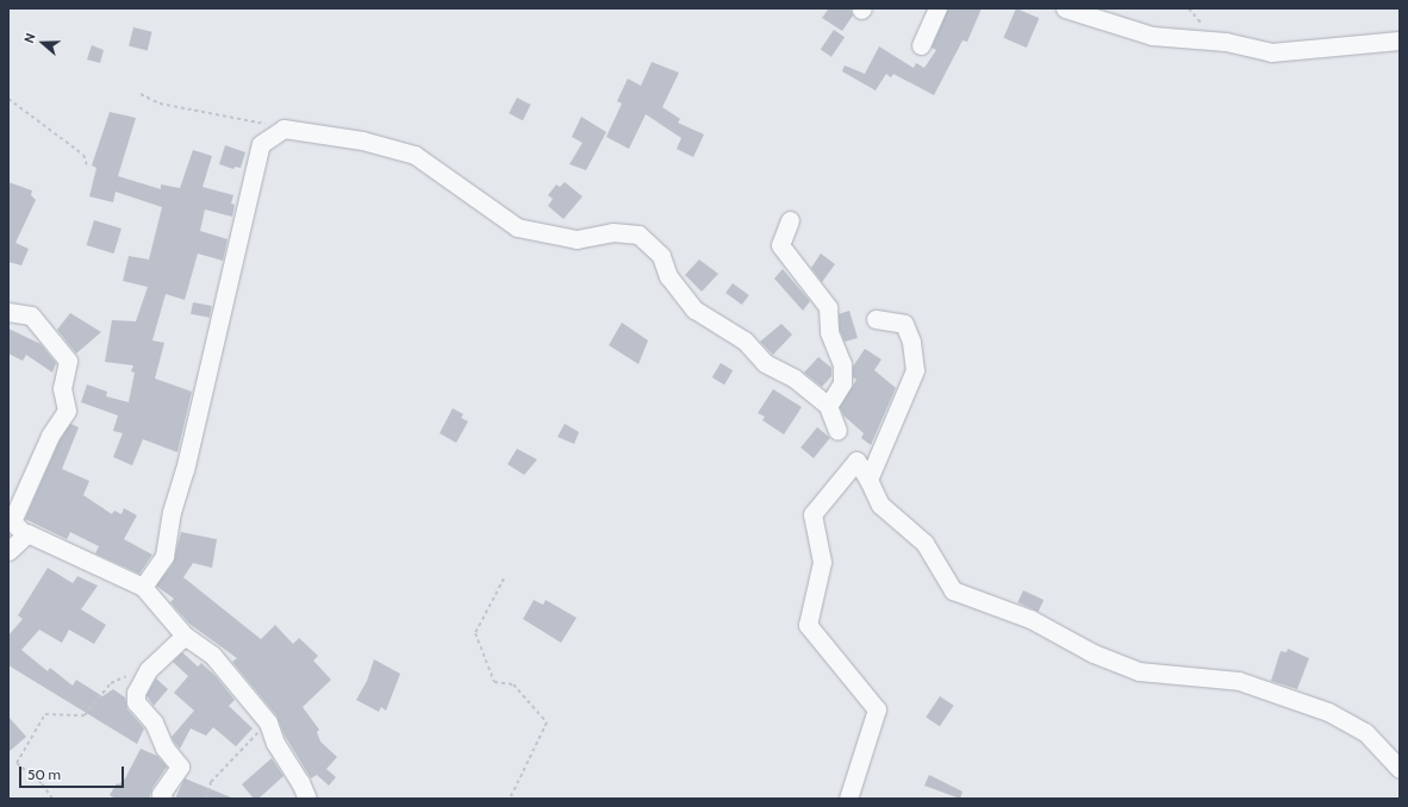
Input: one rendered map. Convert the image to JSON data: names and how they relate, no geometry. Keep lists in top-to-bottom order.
{
  "scale_bar": "50 m",
  "north": "left"
}
